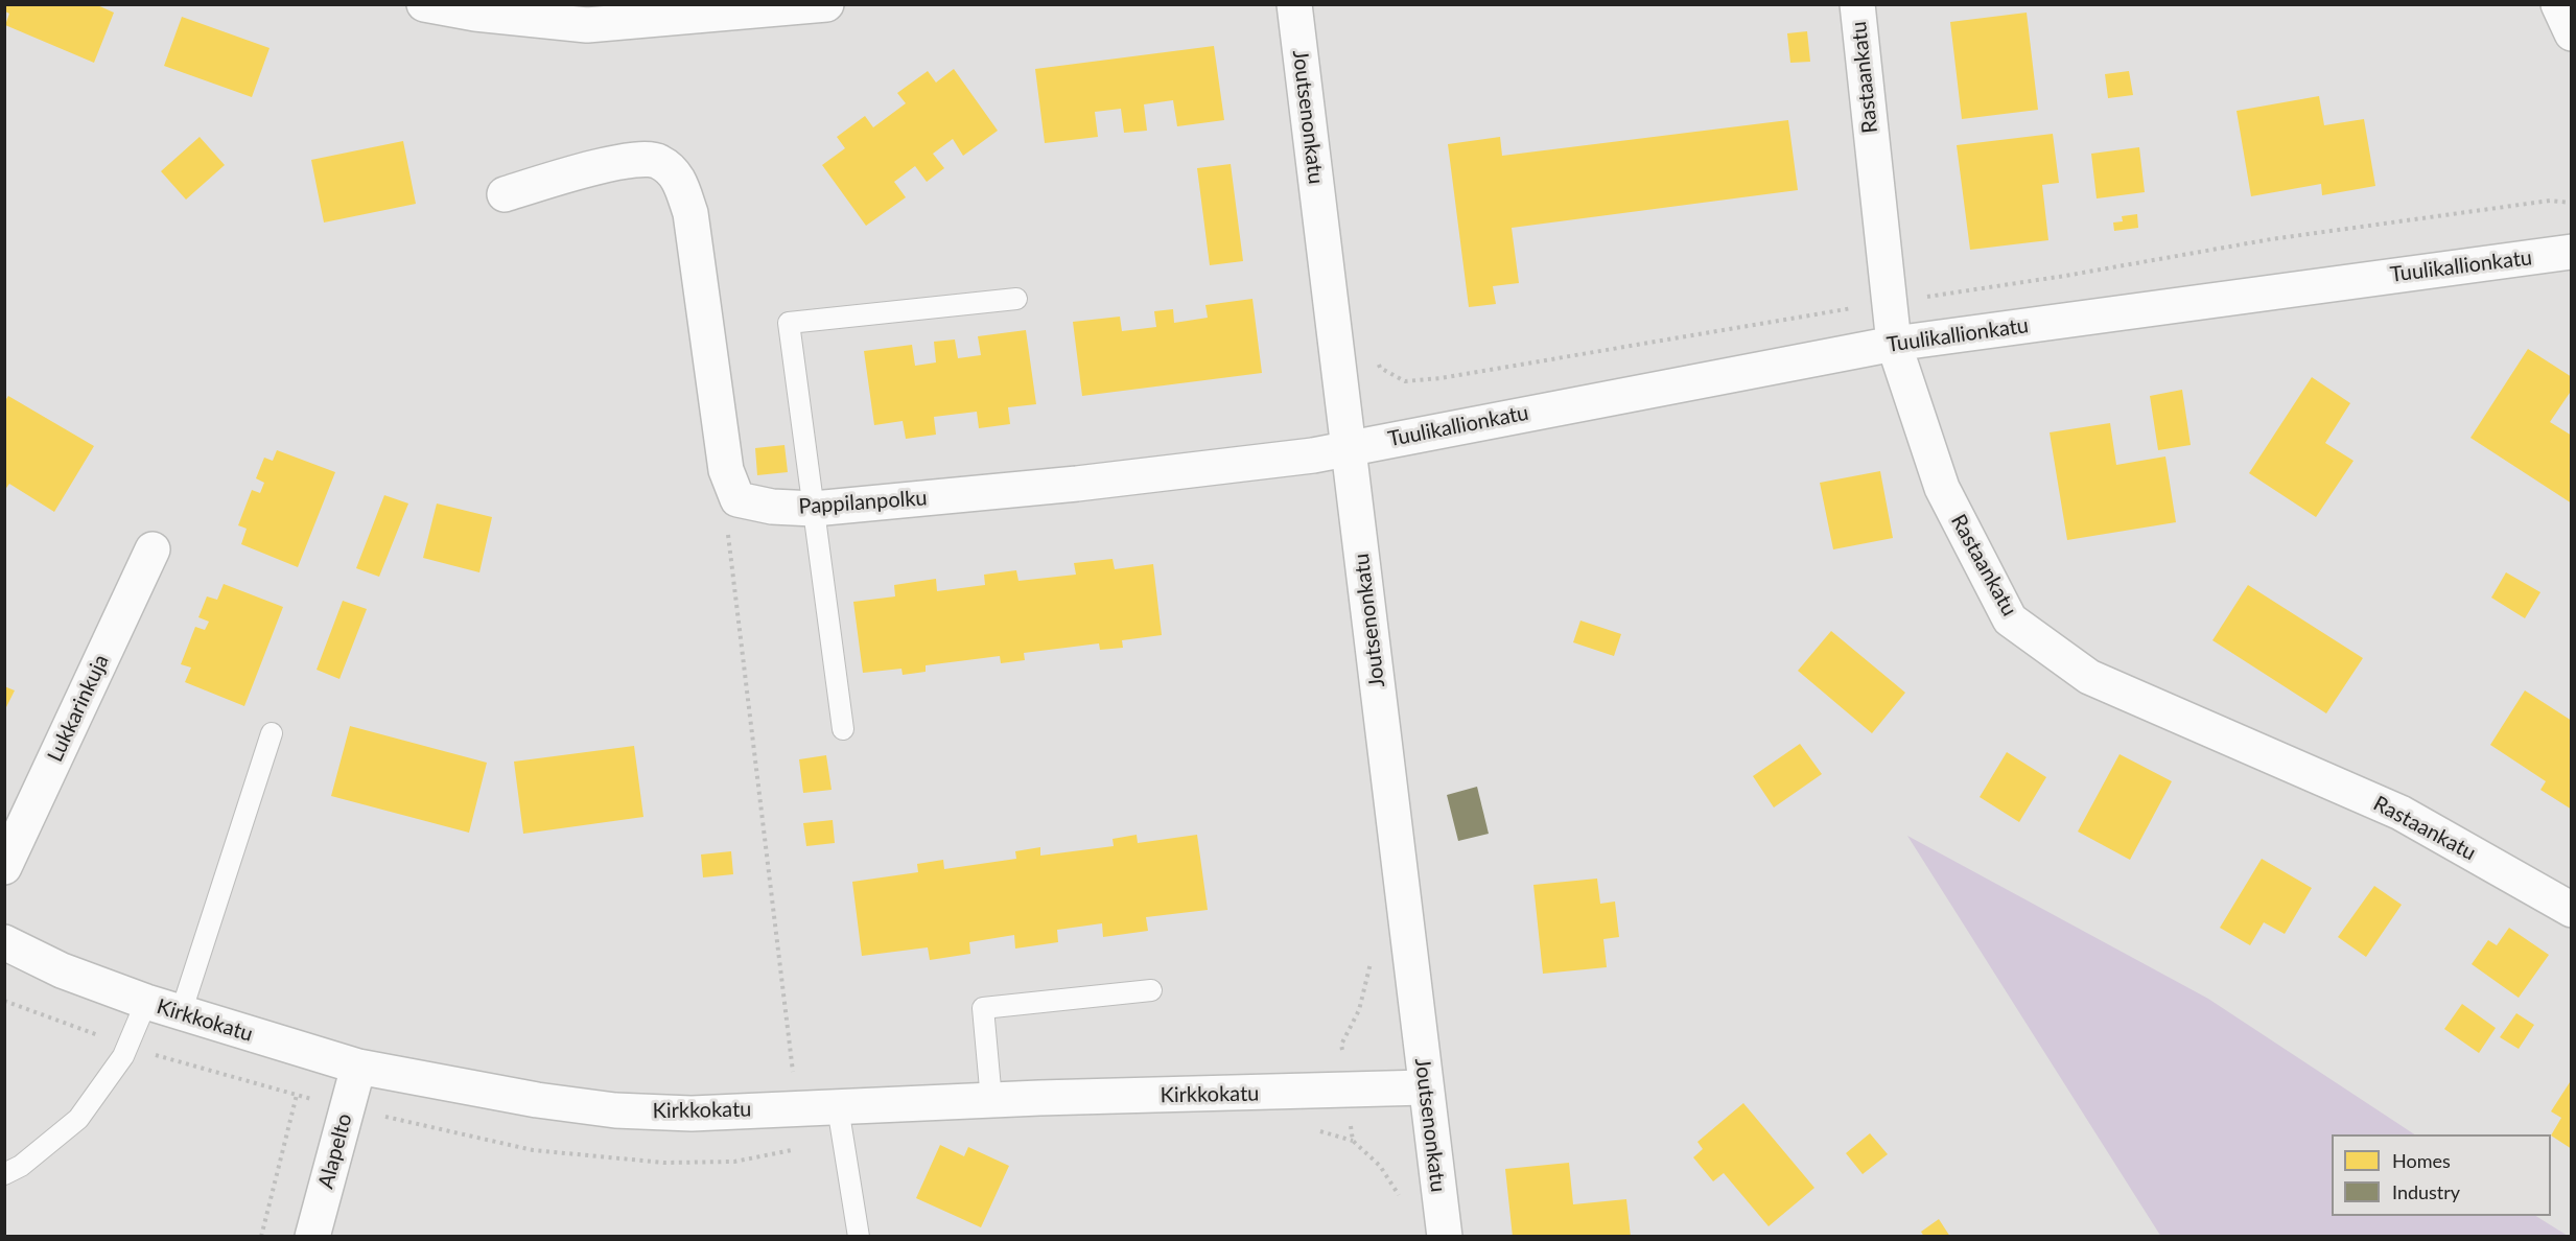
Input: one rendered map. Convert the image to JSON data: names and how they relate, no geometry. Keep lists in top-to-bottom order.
{
  "streets": {
    "street": [
      "Rastaankatu",
      "Joutsenonkatu",
      "Tuulikallionkatu",
      "Pappilanpolku",
      "Lukkarinkuja",
      "Kirkkokatu",
      "Alapelto"
    ]
  },
  "crossings": [
    ["Rastaankatu", "Tuulikallionkatu"],
    ["Joutsenonkatu", "Tuulikallionkatu"],
    ["Joutsenonkatu", "Pappilanpolku"],
    ["Joutsenonkatu", "Kirkkokatu"],
    ["Tuulikallionkatu", "Pappilanpolku"],
    ["Kirkkokatu", "Alapelto"]
  ],
  "legend": ["Homes", "Industry"]
}
